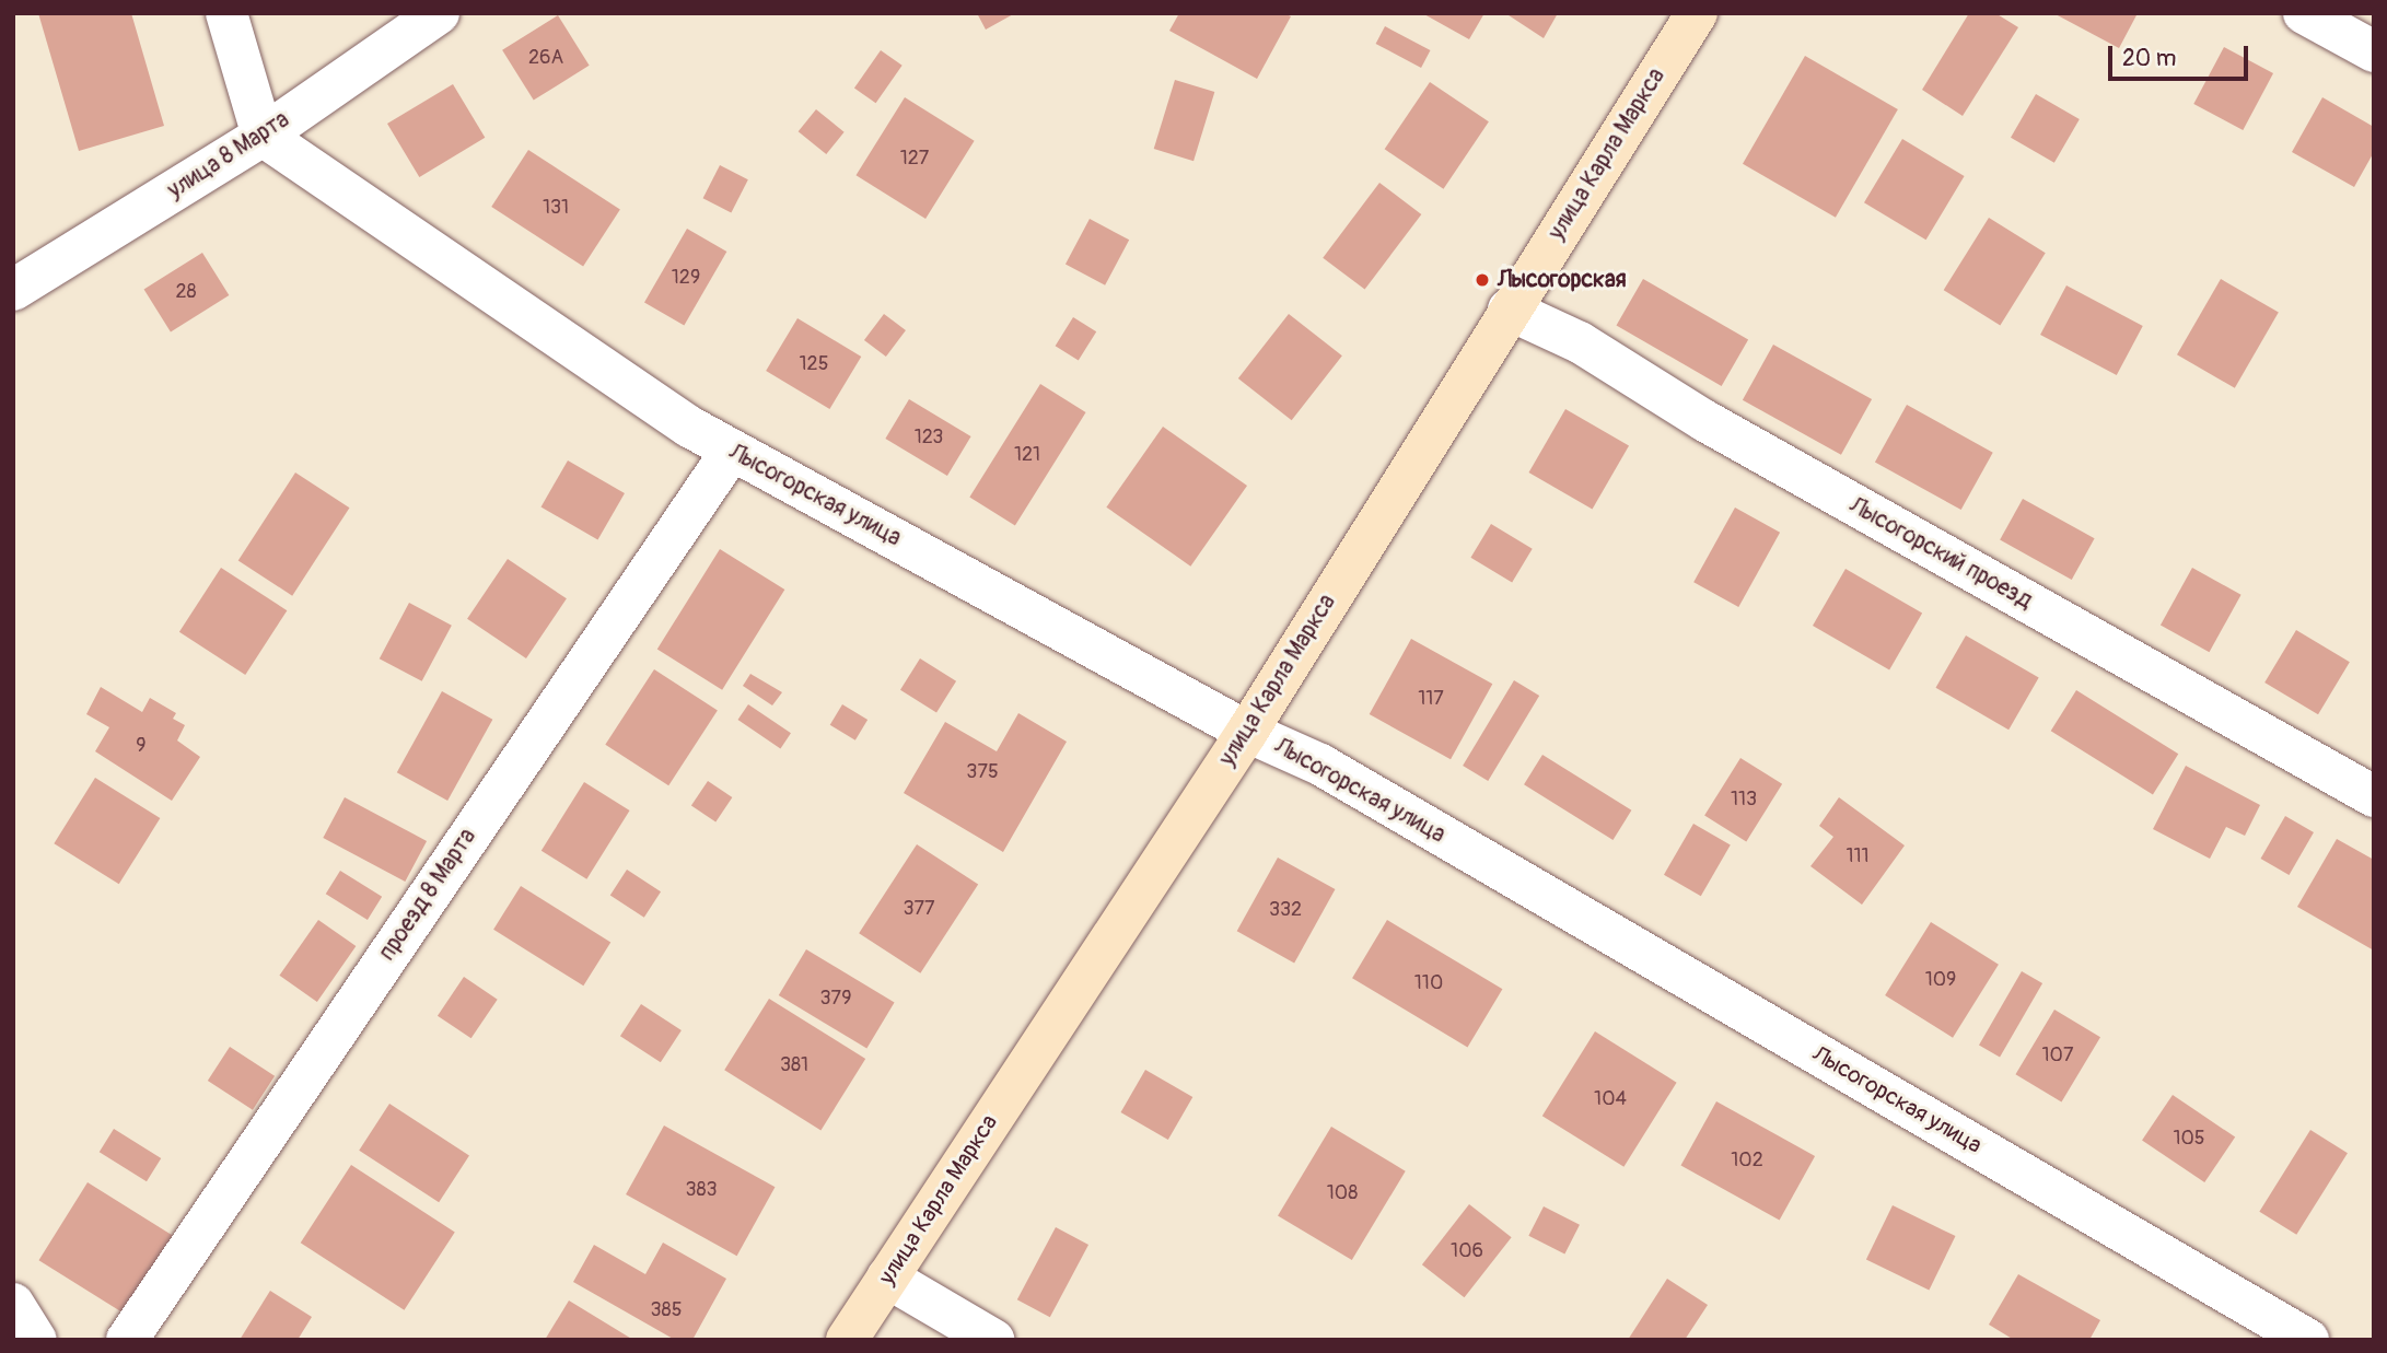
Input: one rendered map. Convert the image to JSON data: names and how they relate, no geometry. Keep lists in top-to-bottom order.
{
  "streets": {
    "main road": ["улица Карла Маркса"],
    "street": [
      "улица 8 Марта",
      "Лысогорская улица",
      "Лысогорский проезд",
      "проезд 8 Марта"
    ]
  },
  "crossings": [
    ["улица Карла Маркса", "Лысогорская улица"],
    ["улица Карла Маркса", "Лысогорский проезд"],
    ["улица 8 Марта", "Лысогорская улица"],
    ["Лысогорская улица", "проезд 8 Марта"]
  ],
  "places": ["Лысогорская"],
  "house_numbers": [
    "26А",
    "127",
    "131",
    "129",
    "28",
    "125",
    "123",
    "121",
    "117",
    "9",
    "375",
    "113",
    "111",
    "377",
    "332",
    "109",
    "110",
    "379",
    "107",
    "381",
    "104",
    "105",
    "102",
    "383",
    "108",
    "106",
    "385"
  ],
  "scale_bar": "20 m"
}
